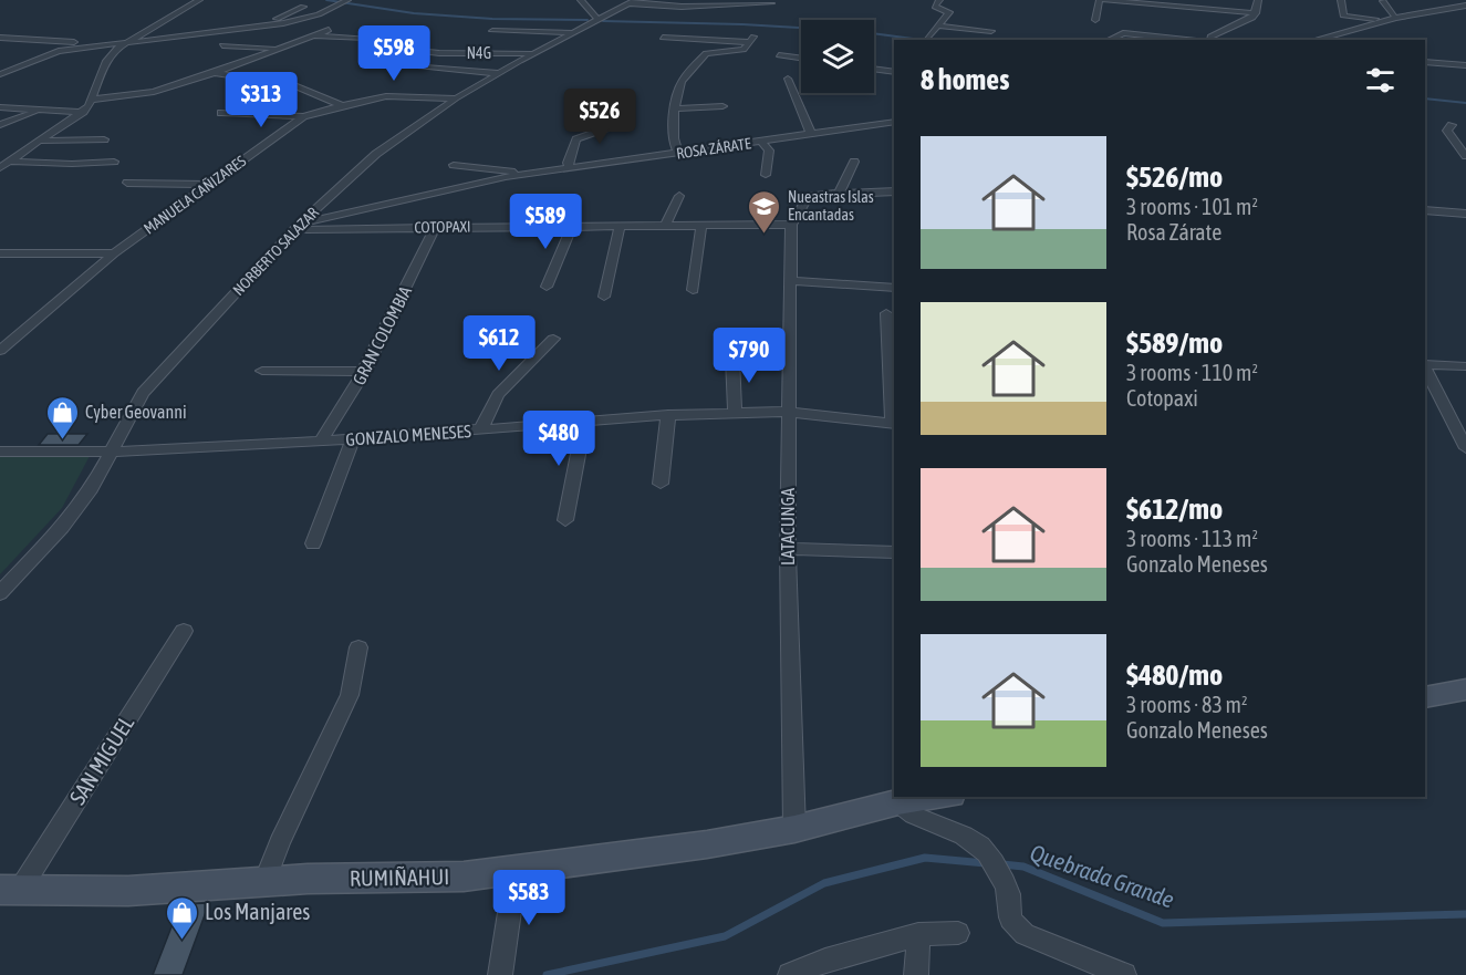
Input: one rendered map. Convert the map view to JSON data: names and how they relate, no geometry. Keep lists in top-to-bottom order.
{
  "streets": {
    "street": [
      "N4G",
      "ROSA ZÁRATE",
      "MANUELA CAÑIZARES",
      "COTOPAXI",
      "NORBERTO SALAZAR",
      "GRAN COLOMBIA",
      "GONZALO MENESES",
      "LATACUNGA",
      "SAN MIGUEL",
      "RUMIÑAHUI"
    ]
  },
  "crossings": [
    ["N4G", "NORBERTO SALAZAR"],
    ["ROSA ZÁRATE", "COTOPAXI"],
    ["ROSA ZÁRATE", "NORBERTO SALAZAR"],
    ["MANUELA CAÑIZARES", "NORBERTO SALAZAR"],
    ["COTOPAXI", "NORBERTO SALAZAR"],
    ["COTOPAXI", "GRAN COLOMBIA"],
    ["COTOPAXI", "LATACUNGA"],
    ["NORBERTO SALAZAR", "GONZALO MENESES"],
    ["GRAN COLOMBIA", "GONZALO MENESES"],
    ["GONZALO MENESES", "LATACUNGA"],
    ["LATACUNGA", "RUMIÑAHUI"],
    ["SAN MIGUEL", "RUMIÑAHUI"]
  ],
  "water": ["Quebrada Grande"],
  "places": {
    "school or university": ["Nueastras Islas Encantadas"],
    "shop": ["Cyber Geovanni", "Los Manjares"]
  },
  "page": {
    "price": [
      "$598",
      "$313",
      "$526",
      "$589",
      "$612",
      "$790",
      "$480",
      "$583"
    ],
    "heading": "8 homes",
    "list": [
      {
        "name": "$526/mo",
        "note": "3 rooms · 101 m² · Rosa Zárate"
      },
      {
        "name": "$589/mo",
        "note": "3 rooms · 110 m² · Cotopaxi"
      },
      {
        "name": "$612/mo",
        "note": "3 rooms · 113 m² · Gonzalo Meneses"
      },
      {
        "name": "$480/mo",
        "note": "3 rooms · 83 m² · Gonzalo Meneses"
      }
    ]
  }
}
